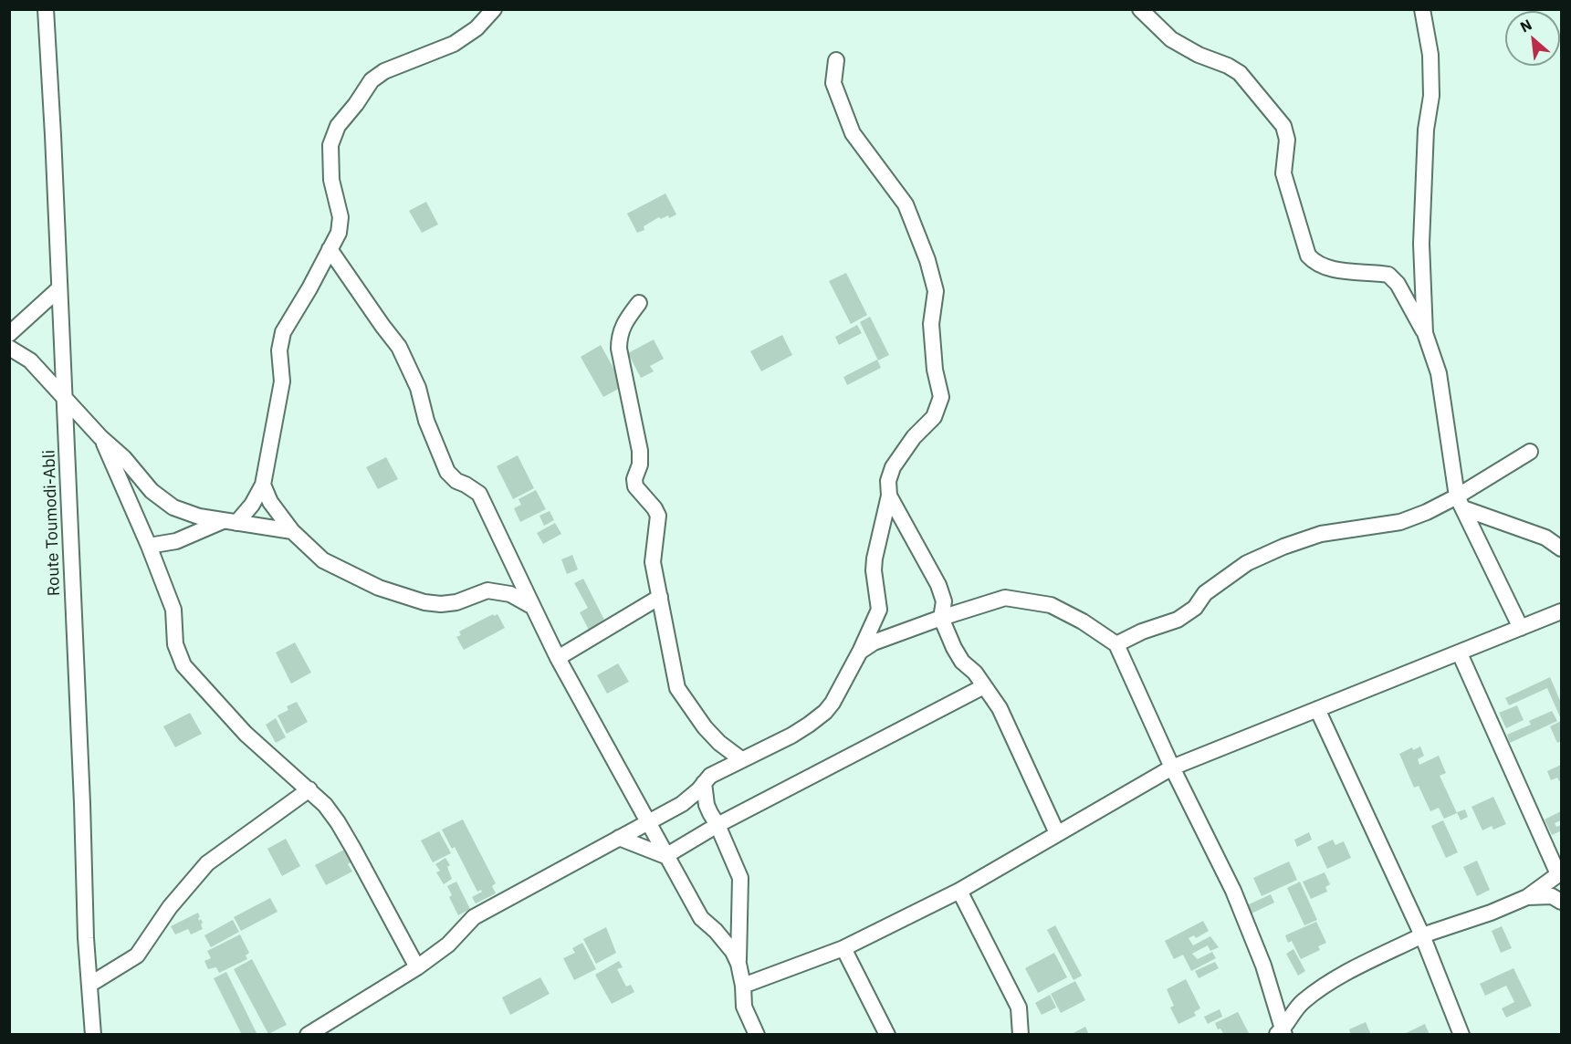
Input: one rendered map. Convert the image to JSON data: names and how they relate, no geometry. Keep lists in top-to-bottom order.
{
  "streets": {
    "street": ["Route Toumodi-Abli"]
  },
  "north": "top left"
}
